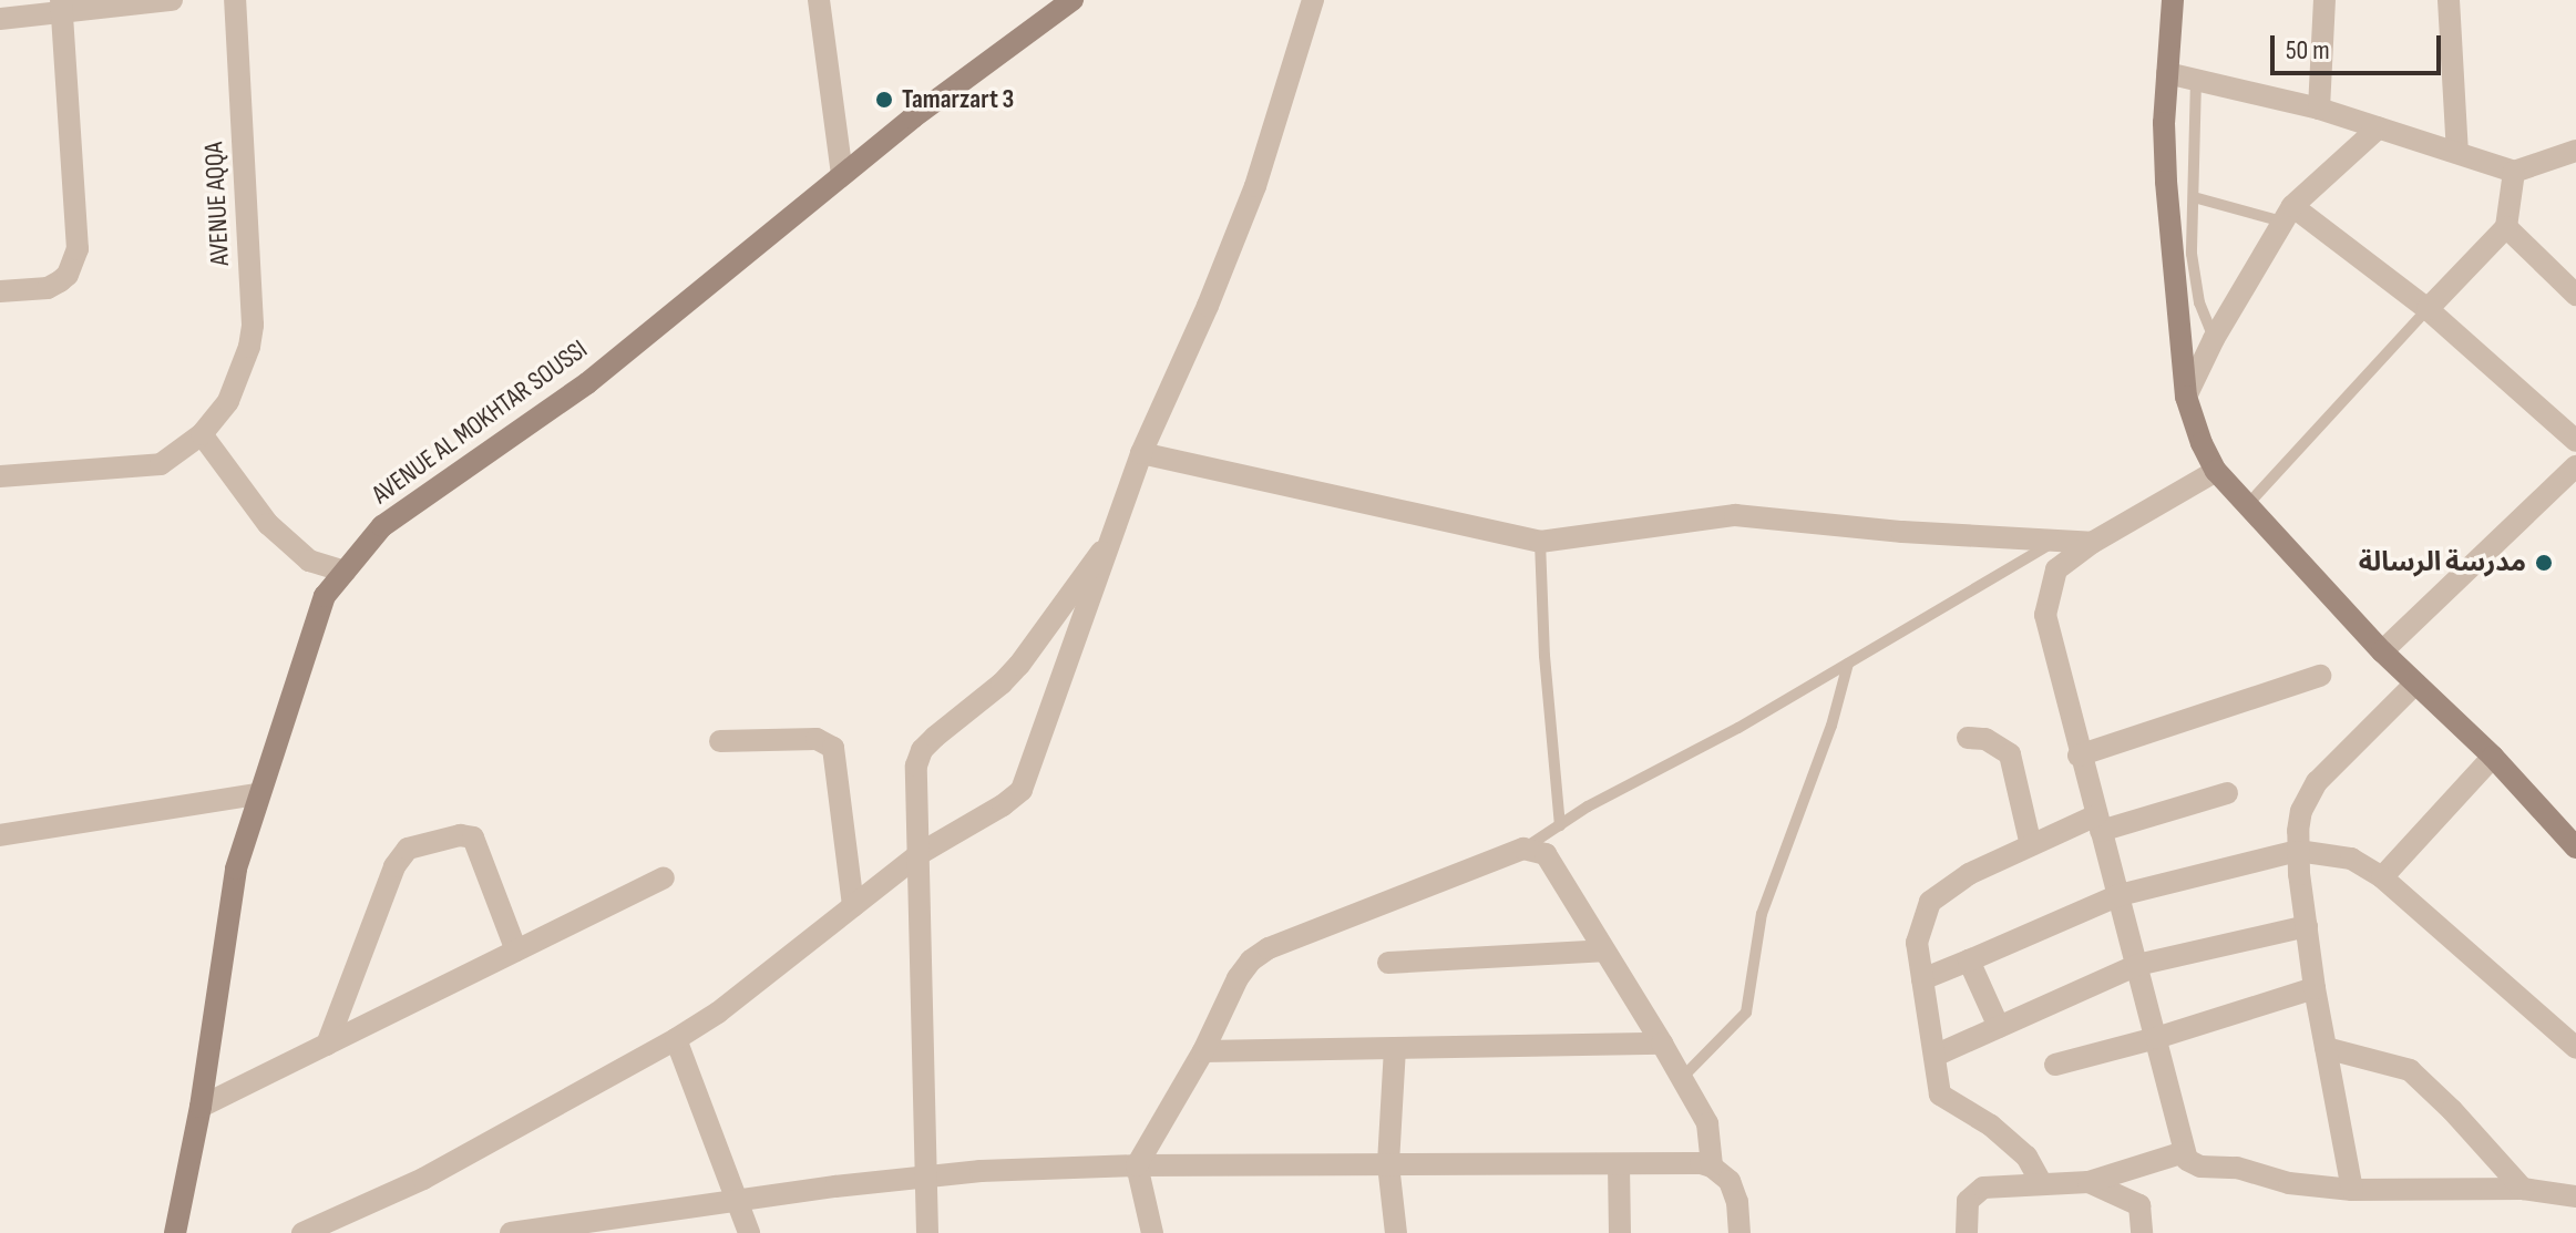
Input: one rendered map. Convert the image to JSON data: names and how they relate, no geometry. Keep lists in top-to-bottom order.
{
  "streets": {
    "street": ["AVENUE AQQA", "AVENUE AL MOKHTAR SOUSSI"]
  },
  "places": ["Tamarzart 3", "مدرسة الرسالة"],
  "scale_bar": "50 m"
}
